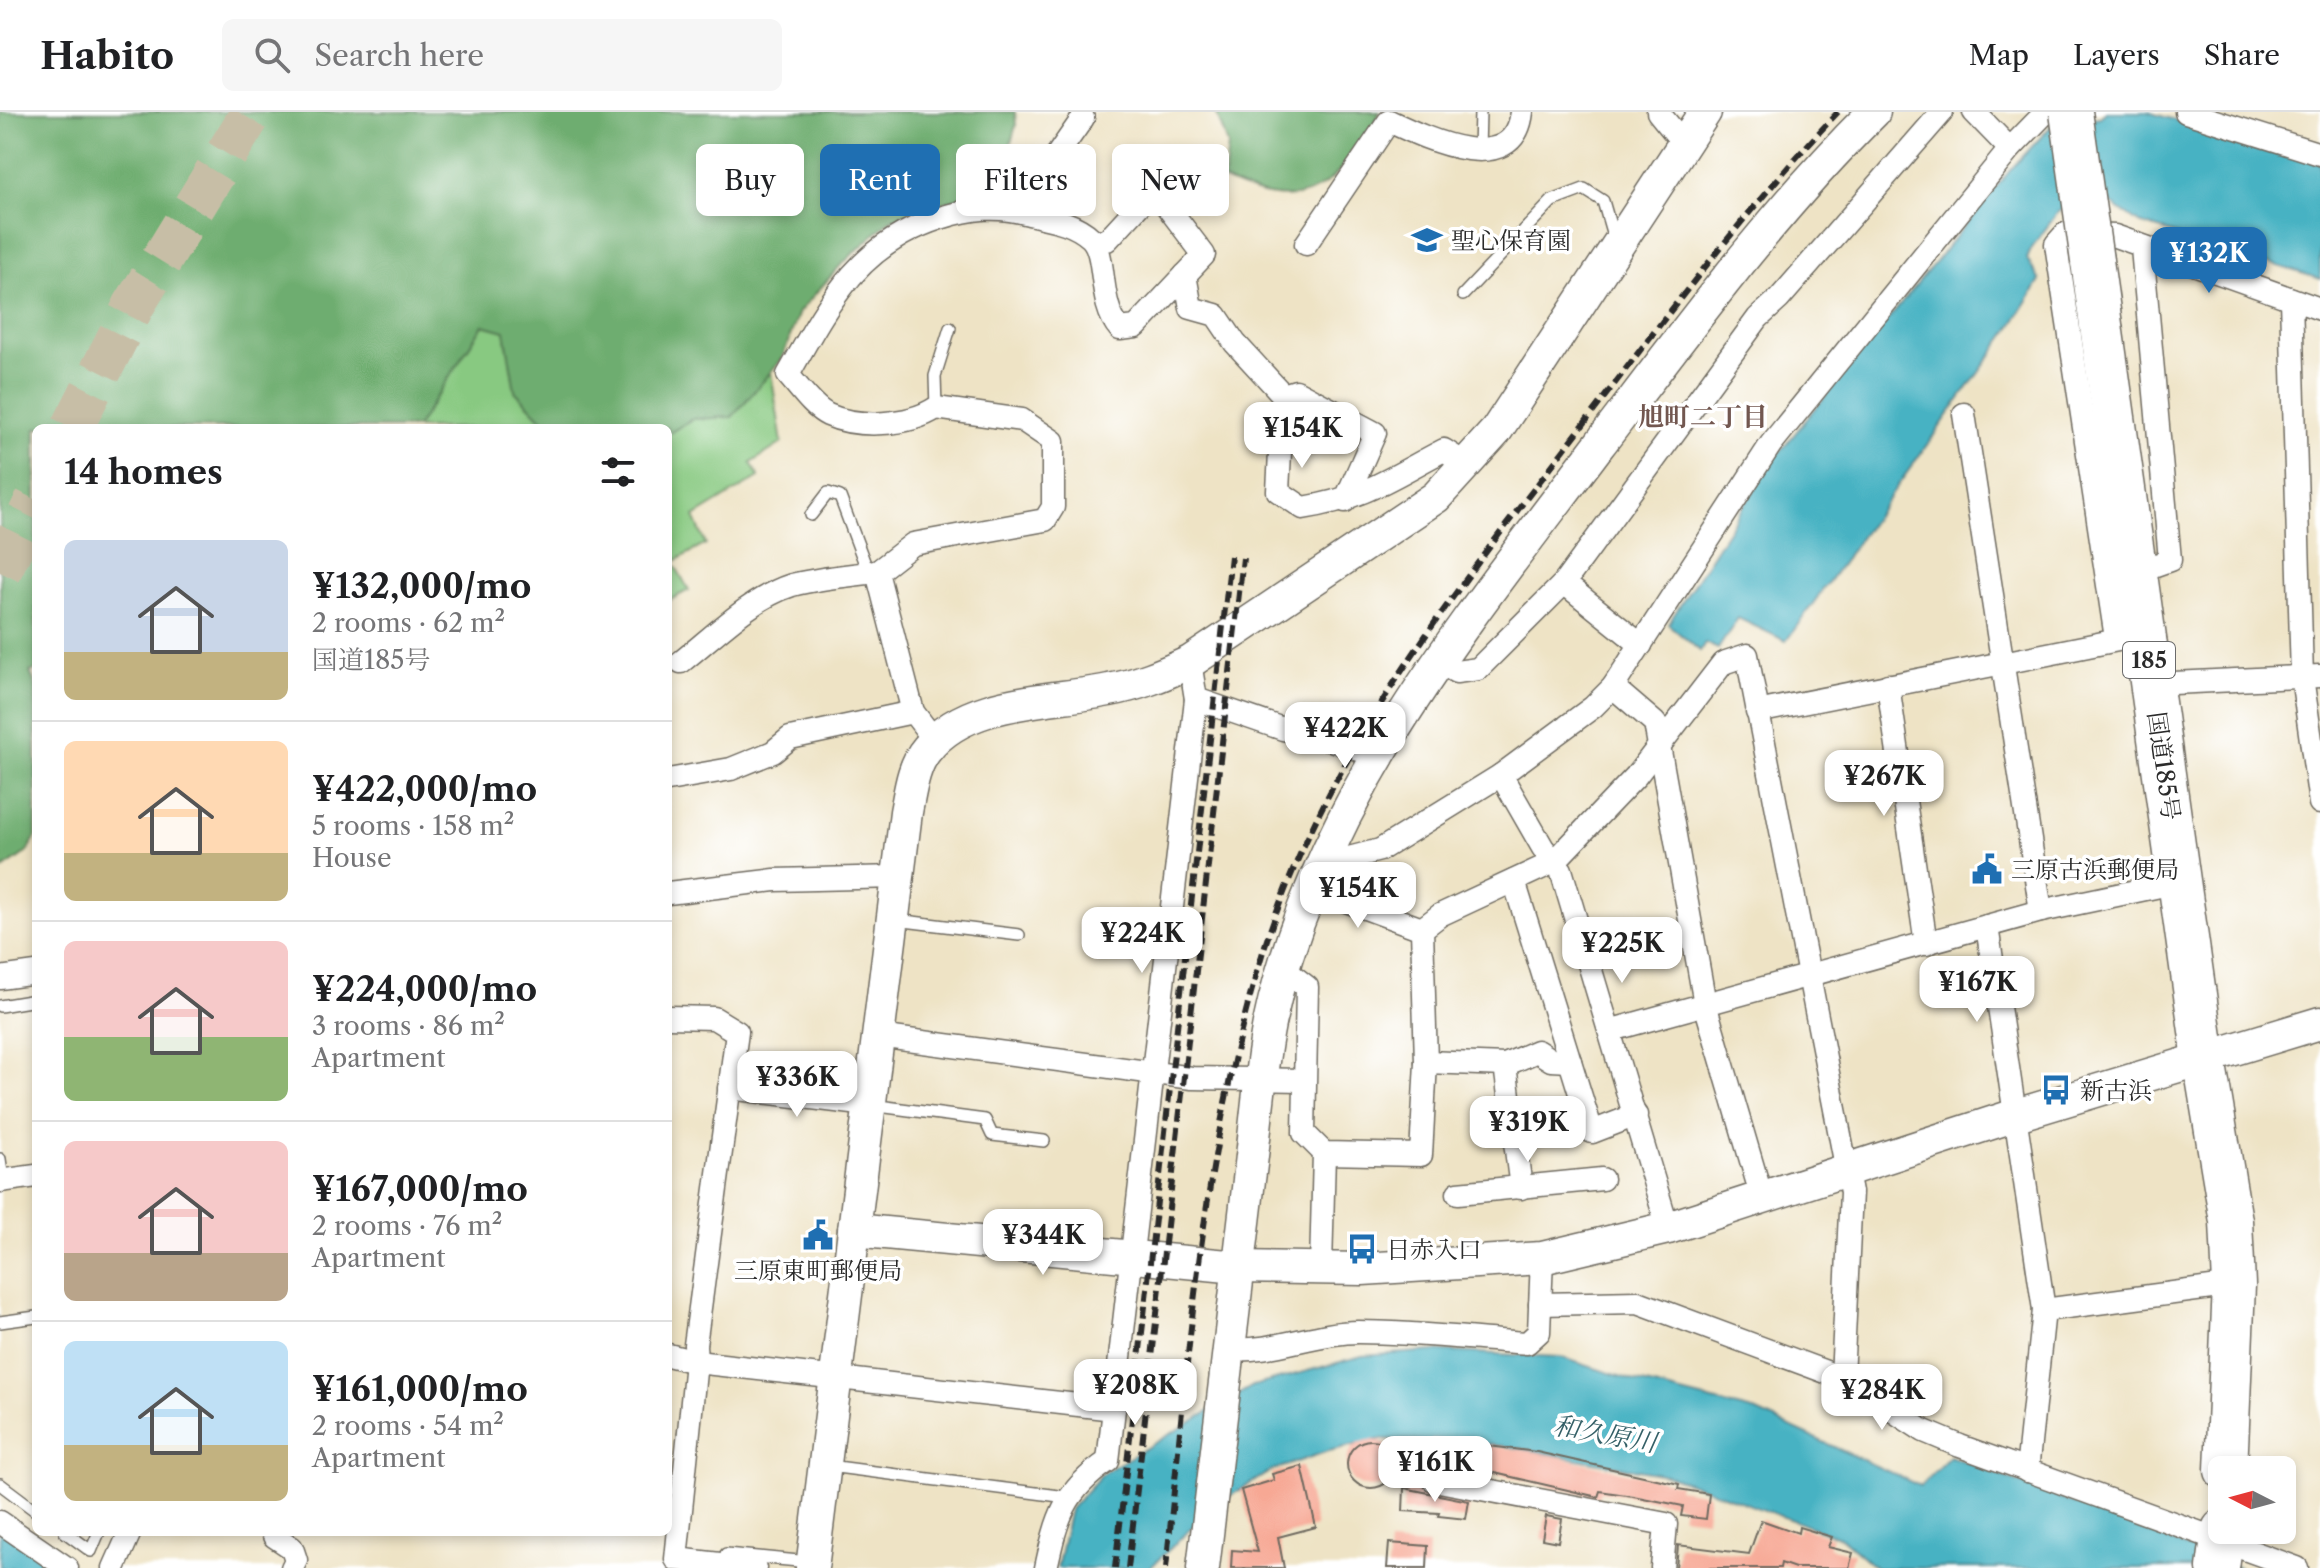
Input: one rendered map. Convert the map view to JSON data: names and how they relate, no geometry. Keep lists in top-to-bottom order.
{
  "streets": {
    "highway": ["185", "国道185号"]
  },
  "districts": ["旭町二丁目"],
  "water": ["和久原川"],
  "places": {
    "school or university": ["聖心保育園"],
    "public building": ["三原古浜郵便局", "三原東町郵便局"],
    "bus stop": ["新古浜", "日赤入口"]
  },
  "north": "left",
  "page": {
    "header": "Habito",
    "search": "Search here",
    "nav": ["Map", "Layers", "Share"],
    "chip": [
      "Buy",
      "Rent",
      "Filters",
      "New"
    ],
    "price": [
      "¥132K",
      "¥154K",
      "¥422K",
      "¥267K",
      "¥154K",
      "¥224K",
      "¥225K",
      "¥167K",
      "¥336K",
      "¥319K",
      "¥344K",
      "¥208K",
      "¥284K",
      "¥161K"
    ],
    "heading": "14 homes",
    "list": [
      {
        "name": "¥132,000/mo",
        "note": "2 rooms · 62 m² · 国道185号"
      },
      {
        "name": "¥422,000/mo",
        "note": "5 rooms · 158 m² · House"
      },
      {
        "name": "¥224,000/mo",
        "note": "3 rooms · 86 m² · Apartment"
      },
      {
        "name": "¥167,000/mo",
        "note": "2 rooms · 76 m² · Apartment"
      },
      {
        "name": "¥161,000/mo",
        "note": "2 rooms · 54 m² · Apartment"
      }
    ]
  }
}
